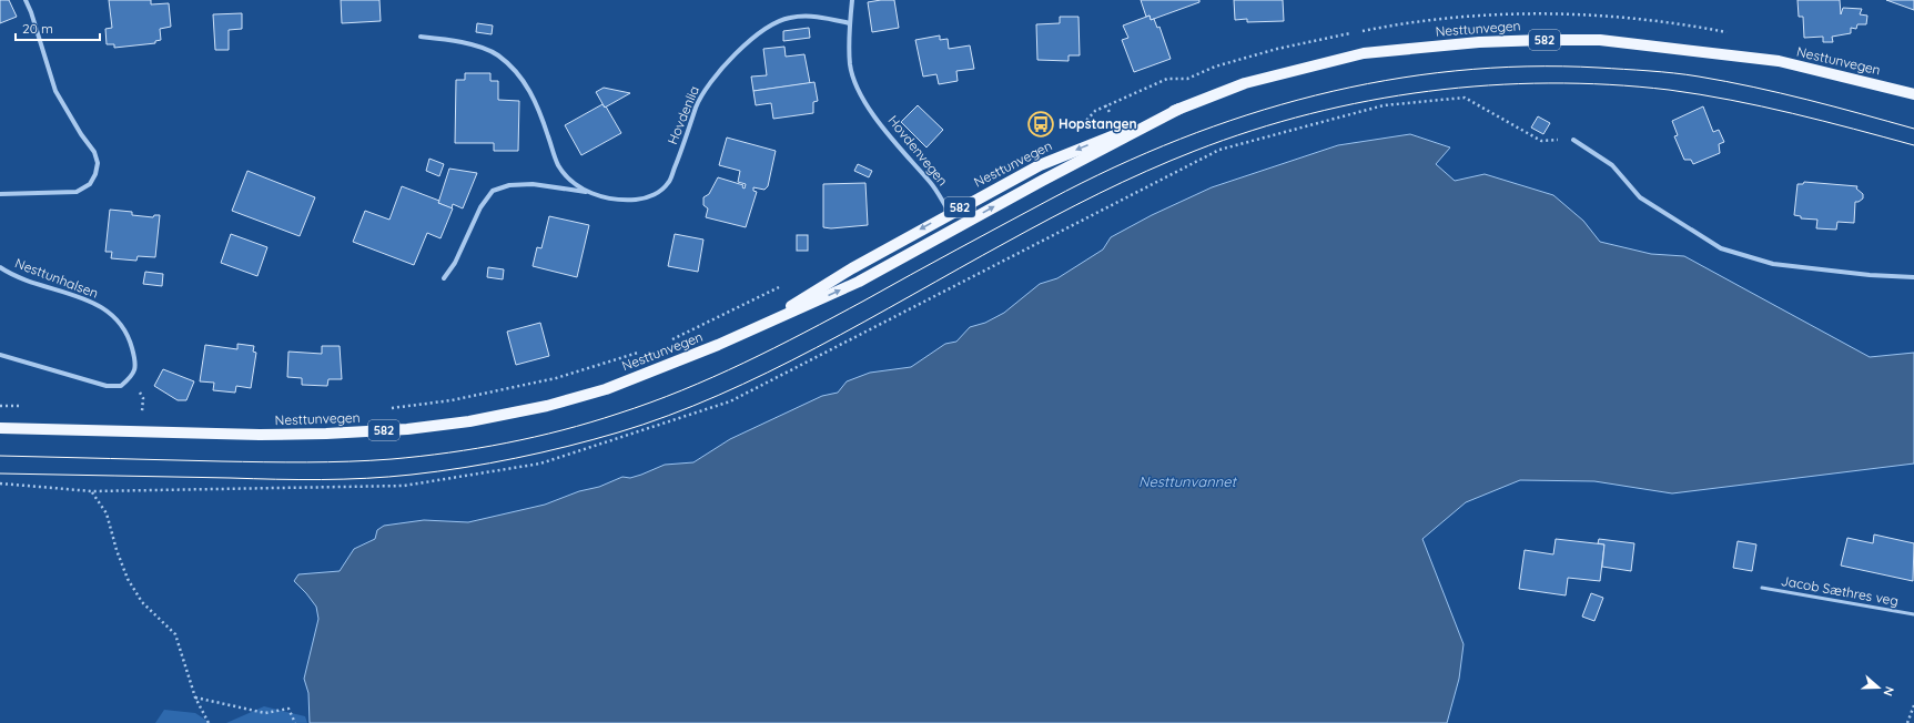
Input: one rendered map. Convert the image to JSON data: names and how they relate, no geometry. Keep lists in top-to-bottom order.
{
  "streets": {
    "main road": ["Nesttunvegen", "582"],
    "street": ["Hovdenlia", "Hovdenvegen", "Nesttunhalsen"],
    "lane": ["Jacob Sæthres veg"]
  },
  "crossings": [
    ["Nesttunvegen", "Hovdenvegen"],
    ["Hovdenlia", "Hovdenvegen"]
  ],
  "water": ["Nesttunvannet"],
  "places": {
    "bus stop": ["Hopstangen"]
  },
  "scale_bar": "20 m",
  "north": "right"
}
